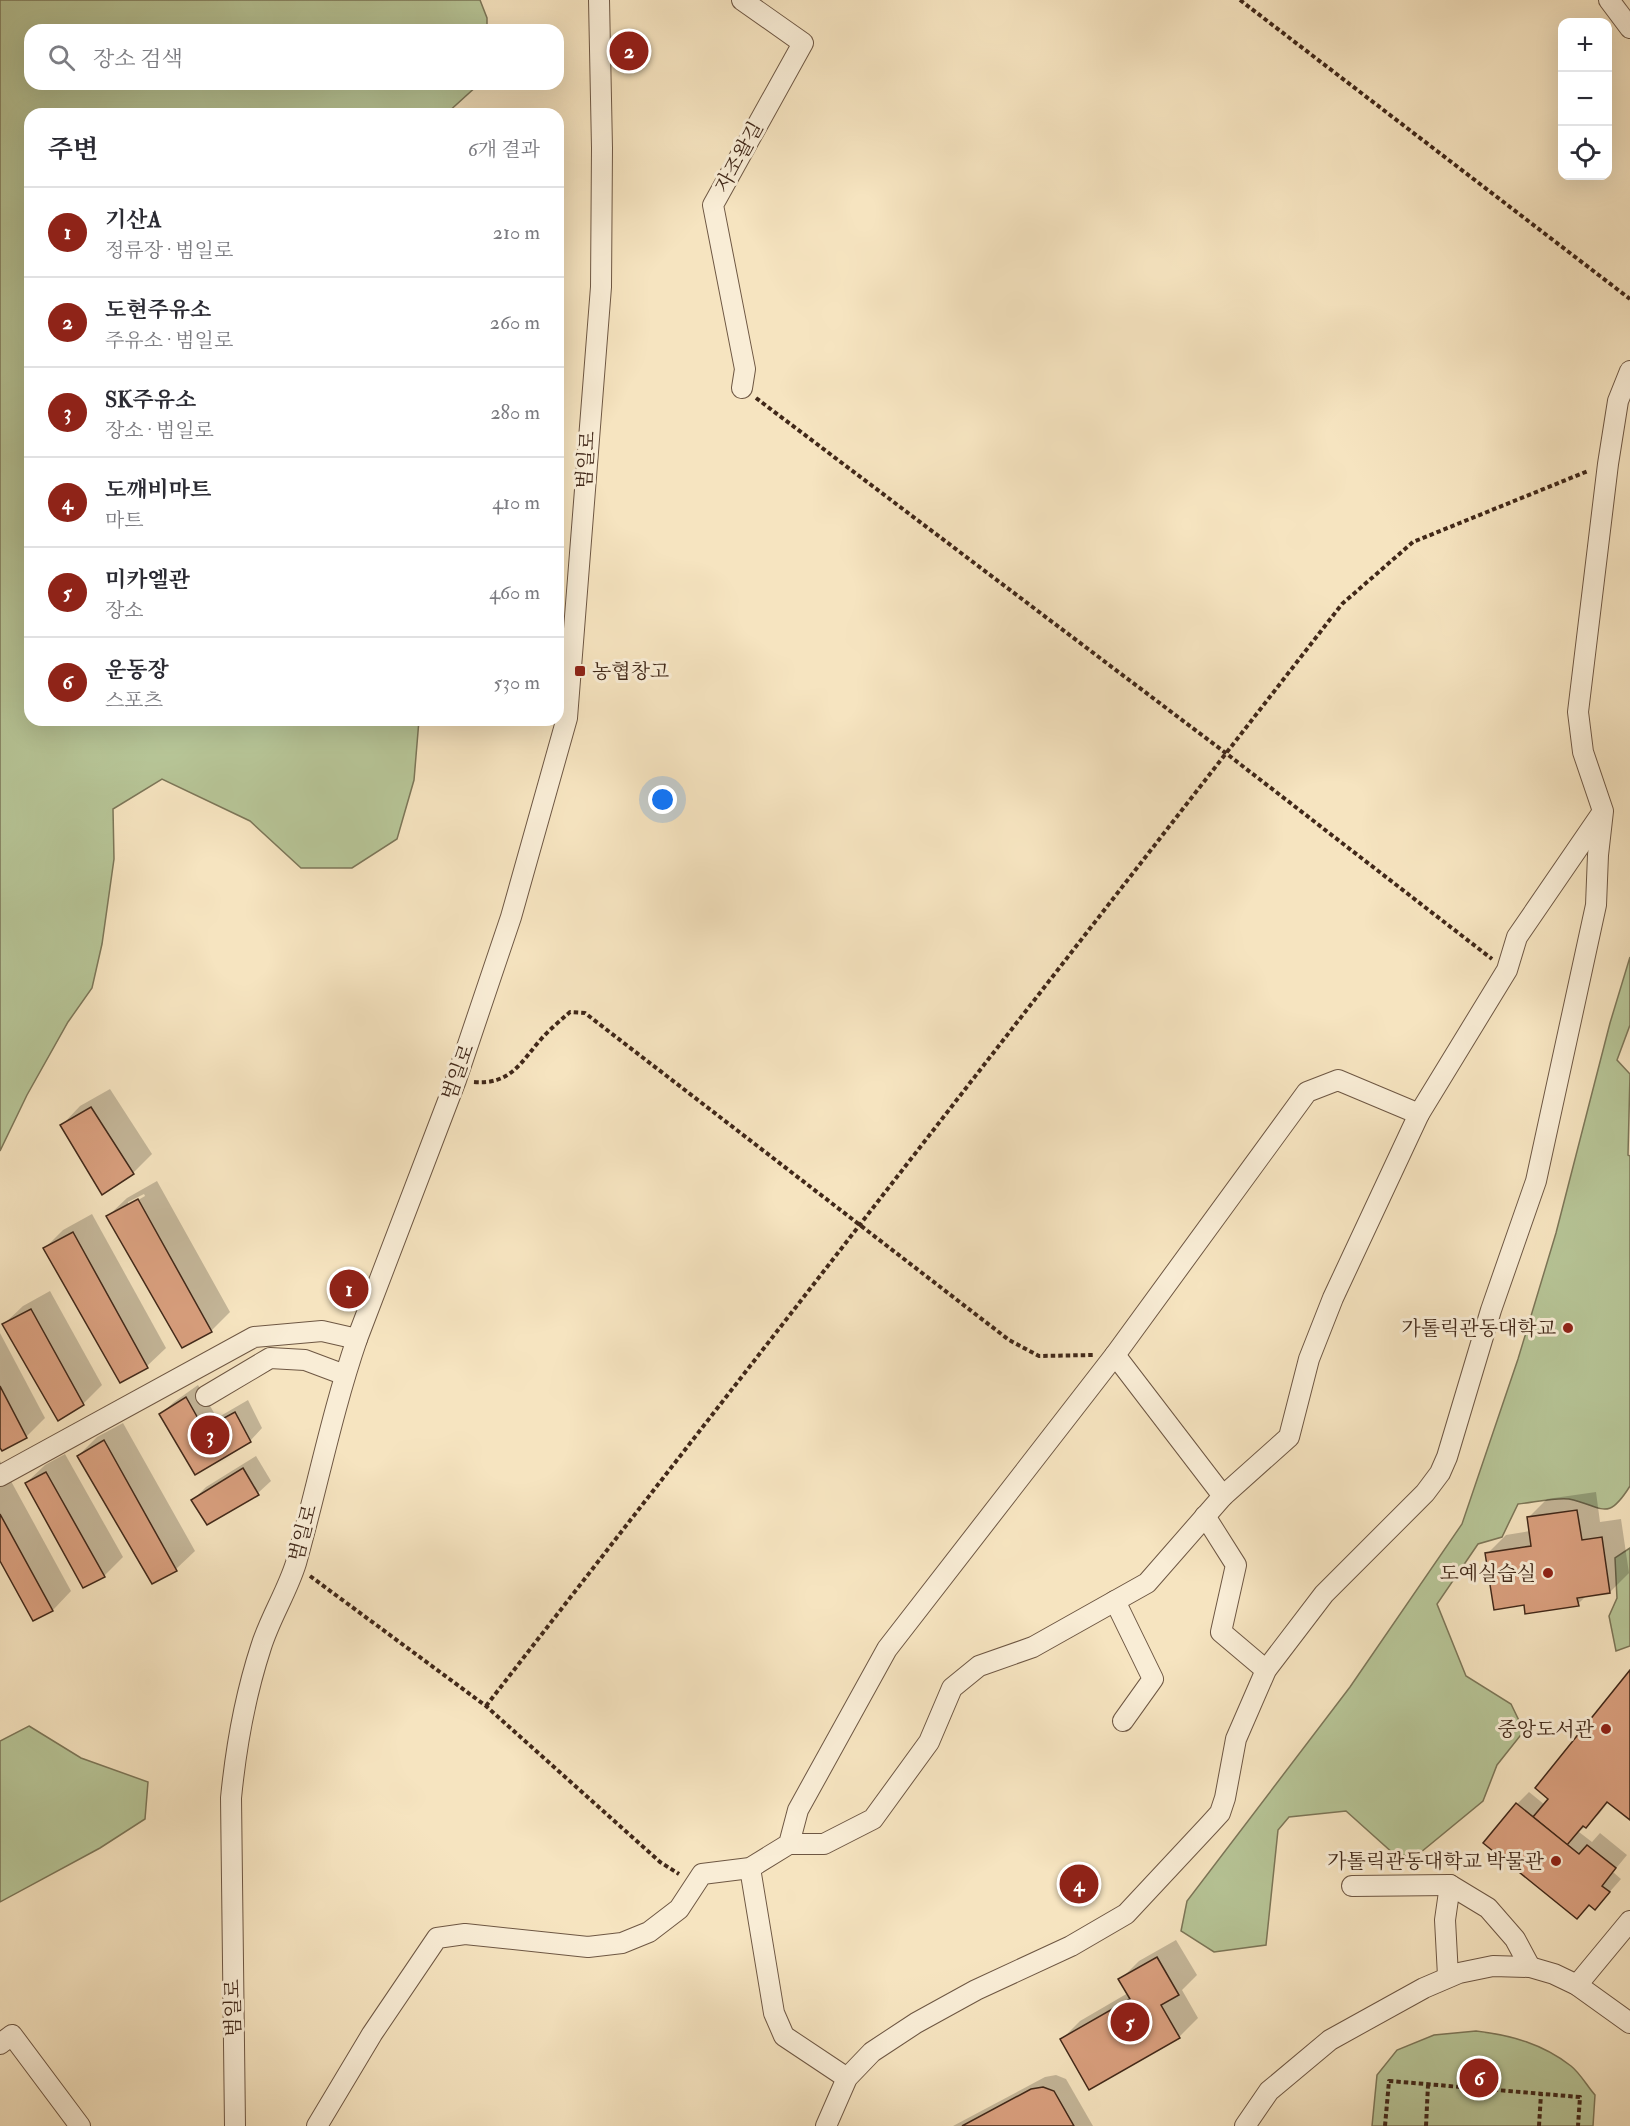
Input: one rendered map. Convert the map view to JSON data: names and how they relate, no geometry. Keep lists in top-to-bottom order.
{
  "streets": {
    "street": ["자조왈길", "범일로"]
  },
  "places": {
    "transit": ["농협창고"],
    "other": [
      "가톨릭관동대학교",
      "도예실습실",
      "중앙도서관",
      "가톨릭관동대학교 박물관"
    ]
  },
  "page": {
    "map_buttons": ["+", "−"],
    "search": "장소 검색",
    "pins": [
      "2",
      "1",
      "3",
      "4",
      "5",
      "6"
    ],
    "heading": ["주변", "6개 결과"],
    "list": [
      {
        "mark": "1",
        "name": "기산A",
        "note": "정류장 · 범일로",
        "value": "210 m"
      },
      {
        "mark": "2",
        "name": "도현주유소",
        "note": "주유소 · 범일로",
        "value": "260 m"
      },
      {
        "mark": "3",
        "name": "SK주유소",
        "note": "장소 · 범일로",
        "value": "280 m"
      },
      {
        "mark": "4",
        "name": "도깨비마트",
        "note": "마트",
        "value": "410 m"
      },
      {
        "mark": "5",
        "name": "미카엘관",
        "note": "장소",
        "value": "460 m"
      },
      {
        "mark": "6",
        "name": "운동장",
        "note": "스포츠",
        "value": "530 m"
      }
    ]
  }
}
